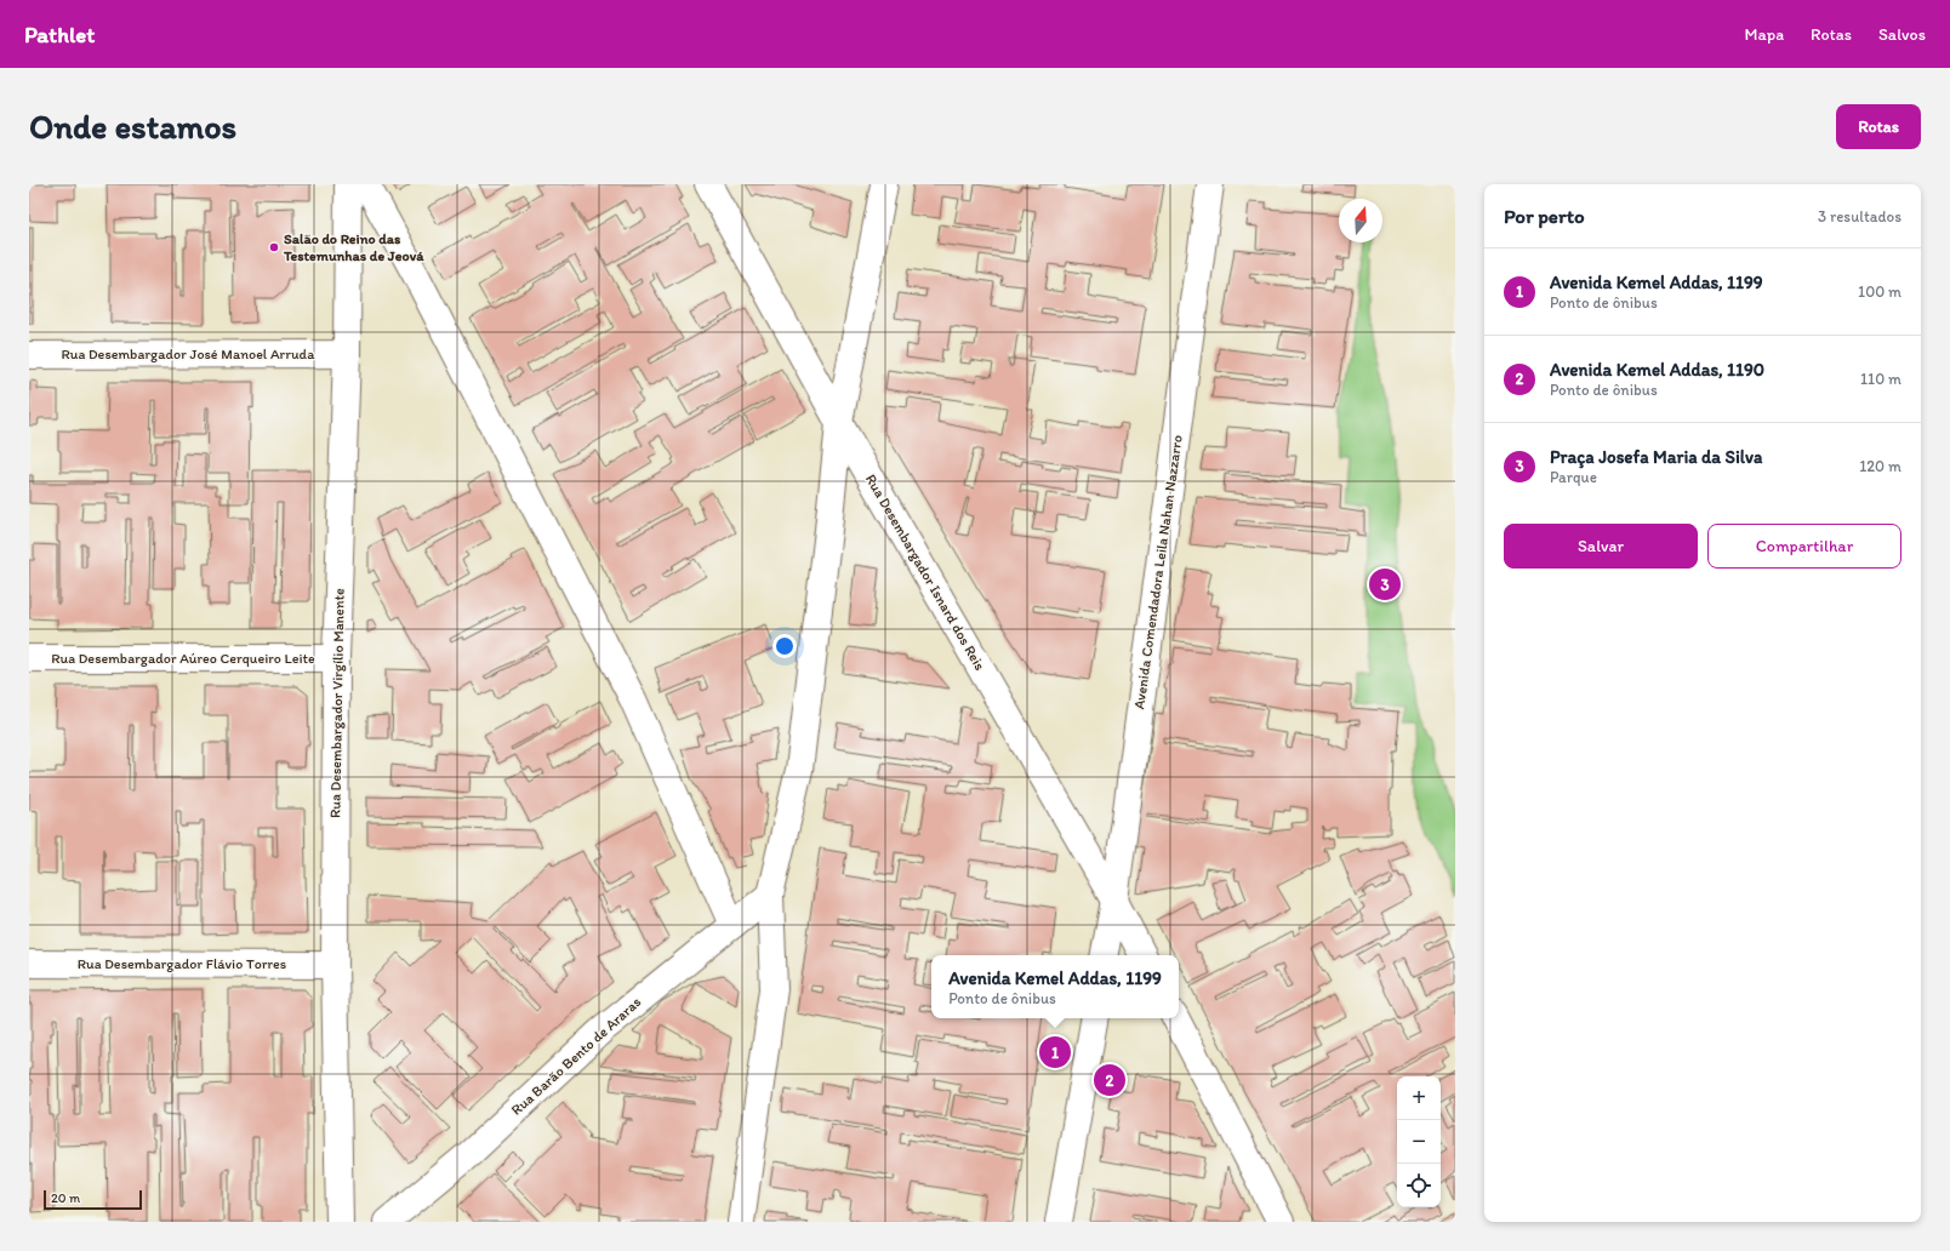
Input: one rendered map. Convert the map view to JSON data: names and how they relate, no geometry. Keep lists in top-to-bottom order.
{
  "streets": {
    "street": [
      "Rua Desembargador José Manoel Arruda",
      "Rua Desembargador Isnard dos Reis",
      "Avenida Comendadora Leila Nahan Nazzarro",
      "Rua Desembargador Aúreo Cerqueiro Leite",
      "Rua Desembargador Virgílio Manente",
      "Rua Desembargador Flávio Torres",
      "Rua Barão Bento de Araras"
    ]
  },
  "crossings": [
    ["Rua Desembargador José Manoel Arruda", "Rua Desembargador Virgílio Manente"],
    ["Rua Desembargador Isnard dos Reis", "Avenida Comendadora Leila Nahan Nazzarro"],
    ["Rua Desembargador Aúreo Cerqueiro Leite", "Rua Desembargador Virgílio Manente"],
    ["Rua Desembargador Virgílio Manente", "Rua Desembargador Flávio Torres"]
  ],
  "places": ["Salão do Reino das Testemunhas de Jeová"],
  "scale_bar": "20 m",
  "north": "top",
  "page": {
    "header": "Pathlet",
    "nav": ["Mapa", "Rotas", "Salvos"],
    "buttons": [
      "Rotas",
      ["Salvar", "Compartilhar"]
    ],
    "title": "Onde estamos",
    "heading": ["Por perto", "3 resultados"],
    "list": [
      {
        "mark": "1",
        "name": "Avenida Kemel Addas, 1199",
        "note": "Ponto de ônibus",
        "value": "100 m"
      },
      {
        "mark": "2",
        "name": "Avenida Kemel Addas, 1190",
        "note": "Ponto de ônibus",
        "value": "110 m"
      },
      {
        "mark": "3",
        "name": "Praça Josefa Maria da Silva",
        "note": "Parque",
        "value": "120 m"
      }
    ],
    "pins": ["3", "1", "2"],
    "popup": ["Avenida Kemel Addas, 1199", "Ponto de ônibus"],
    "map_buttons": ["+", "−"],
    "scale": "20 m"
  }
}
